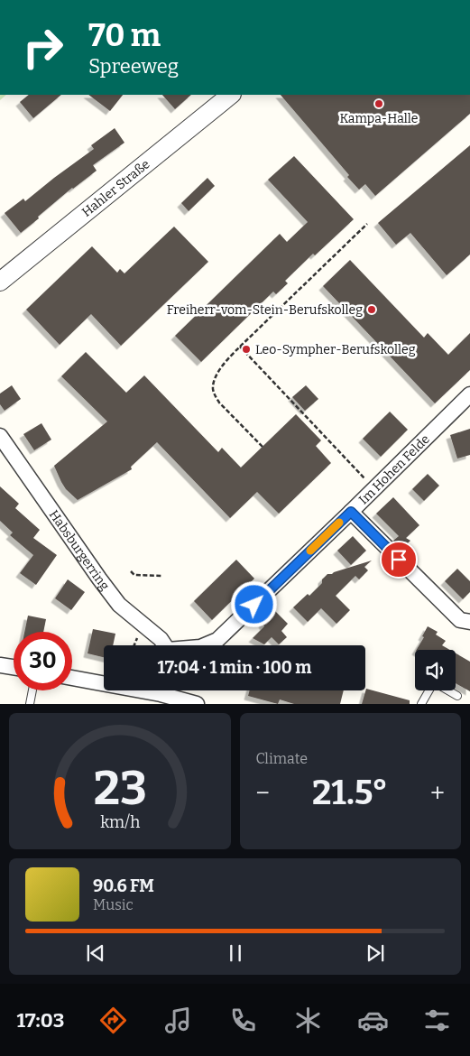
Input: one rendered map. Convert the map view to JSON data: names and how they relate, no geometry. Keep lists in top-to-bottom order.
{
  "streets": {
    "street": ["Hahler Straße", "Im Hohen Felde", "Habsburgerring"]
  },
  "places": ["Kampa-Halle", "Freiherr-vom-Stein-Berufskolleg", "Leo-Sympher-Berufskolleg"],
  "page": {
    "turn": ["70 m", "Spreeweg"],
    "limit": "30",
    "trip": "17:04 · 1 min · 100 m",
    "tile": "Climate",
    "heat": ["−", "21.5°", "+"],
    "song": ["90.6 FM", "Music"],
    "tabs": "17:03",
    "gauge": ["23", "km/h"]
  }
}
